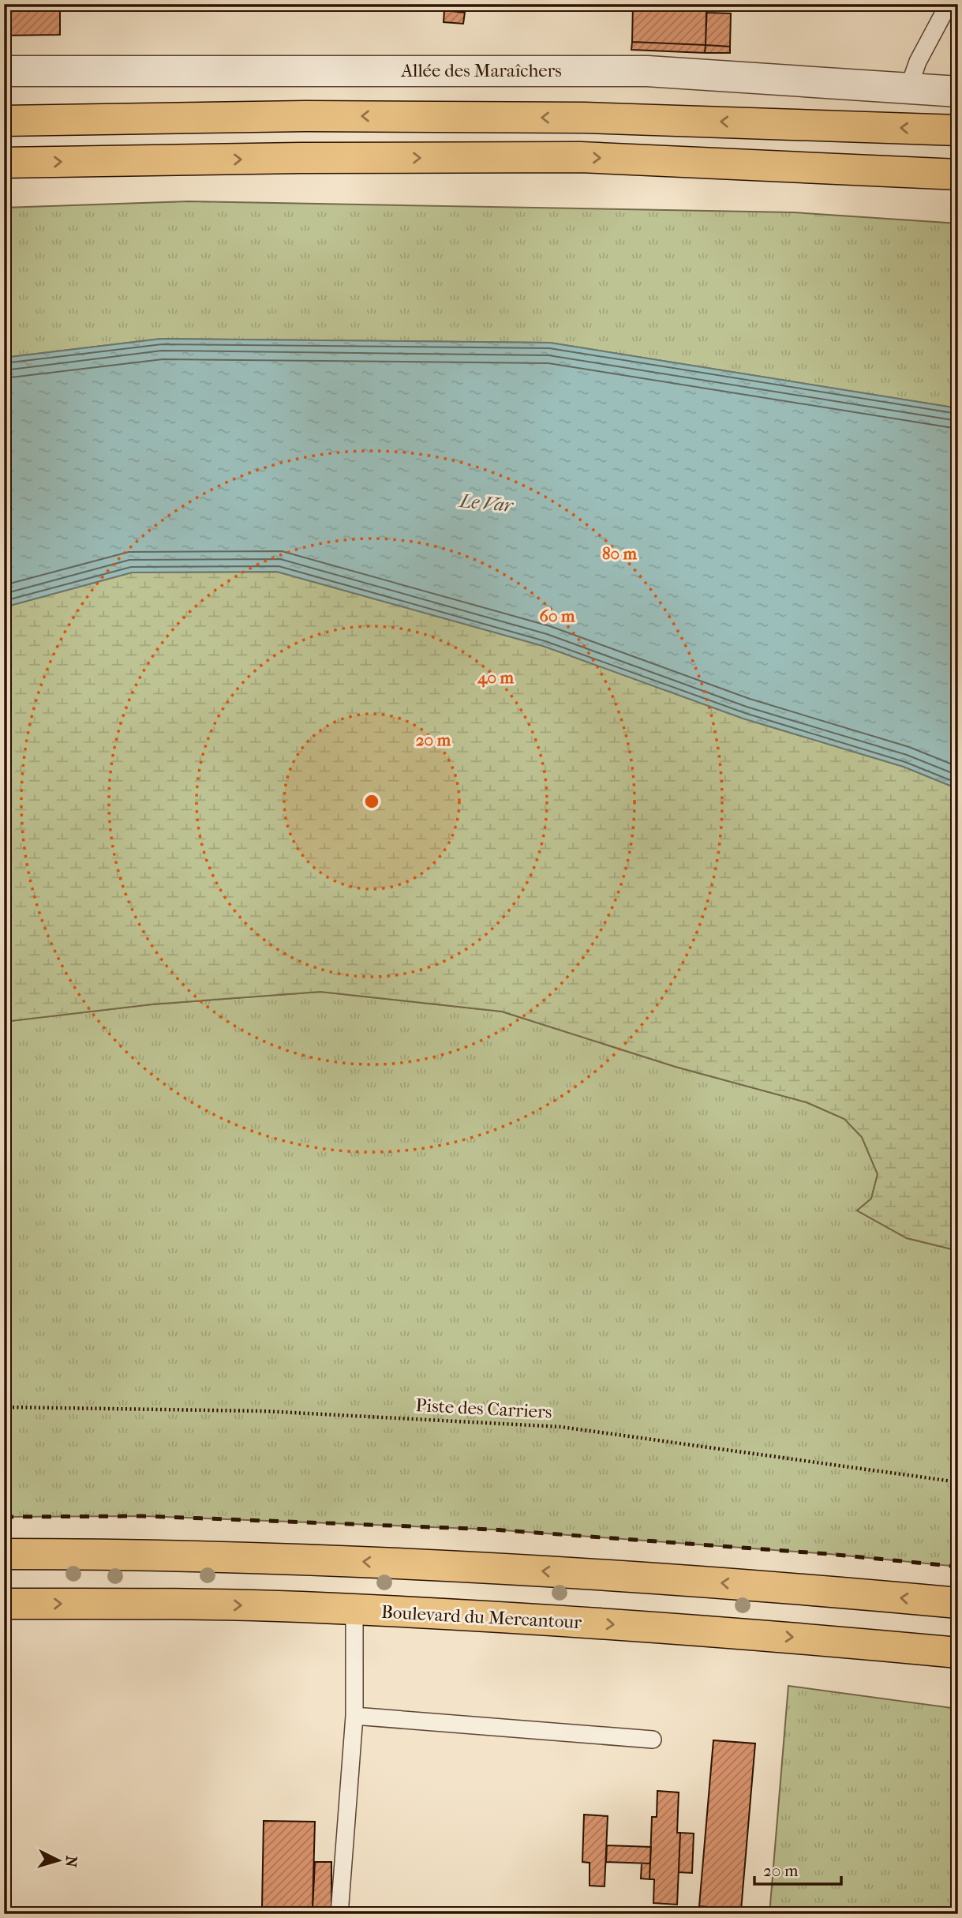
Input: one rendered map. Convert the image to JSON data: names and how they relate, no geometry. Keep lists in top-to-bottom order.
{
  "streets": {
    "main road": ["Boulevard du Mercantour"],
    "street": ["Allée des Maraîchers"],
    "path": ["Piste des Carriers"]
  },
  "water": ["Le Var"],
  "scale_bar": "20 m",
  "north": "right",
  "rings": [
    "80 m",
    "60 m",
    "40 m",
    "20 m"
  ]
}
